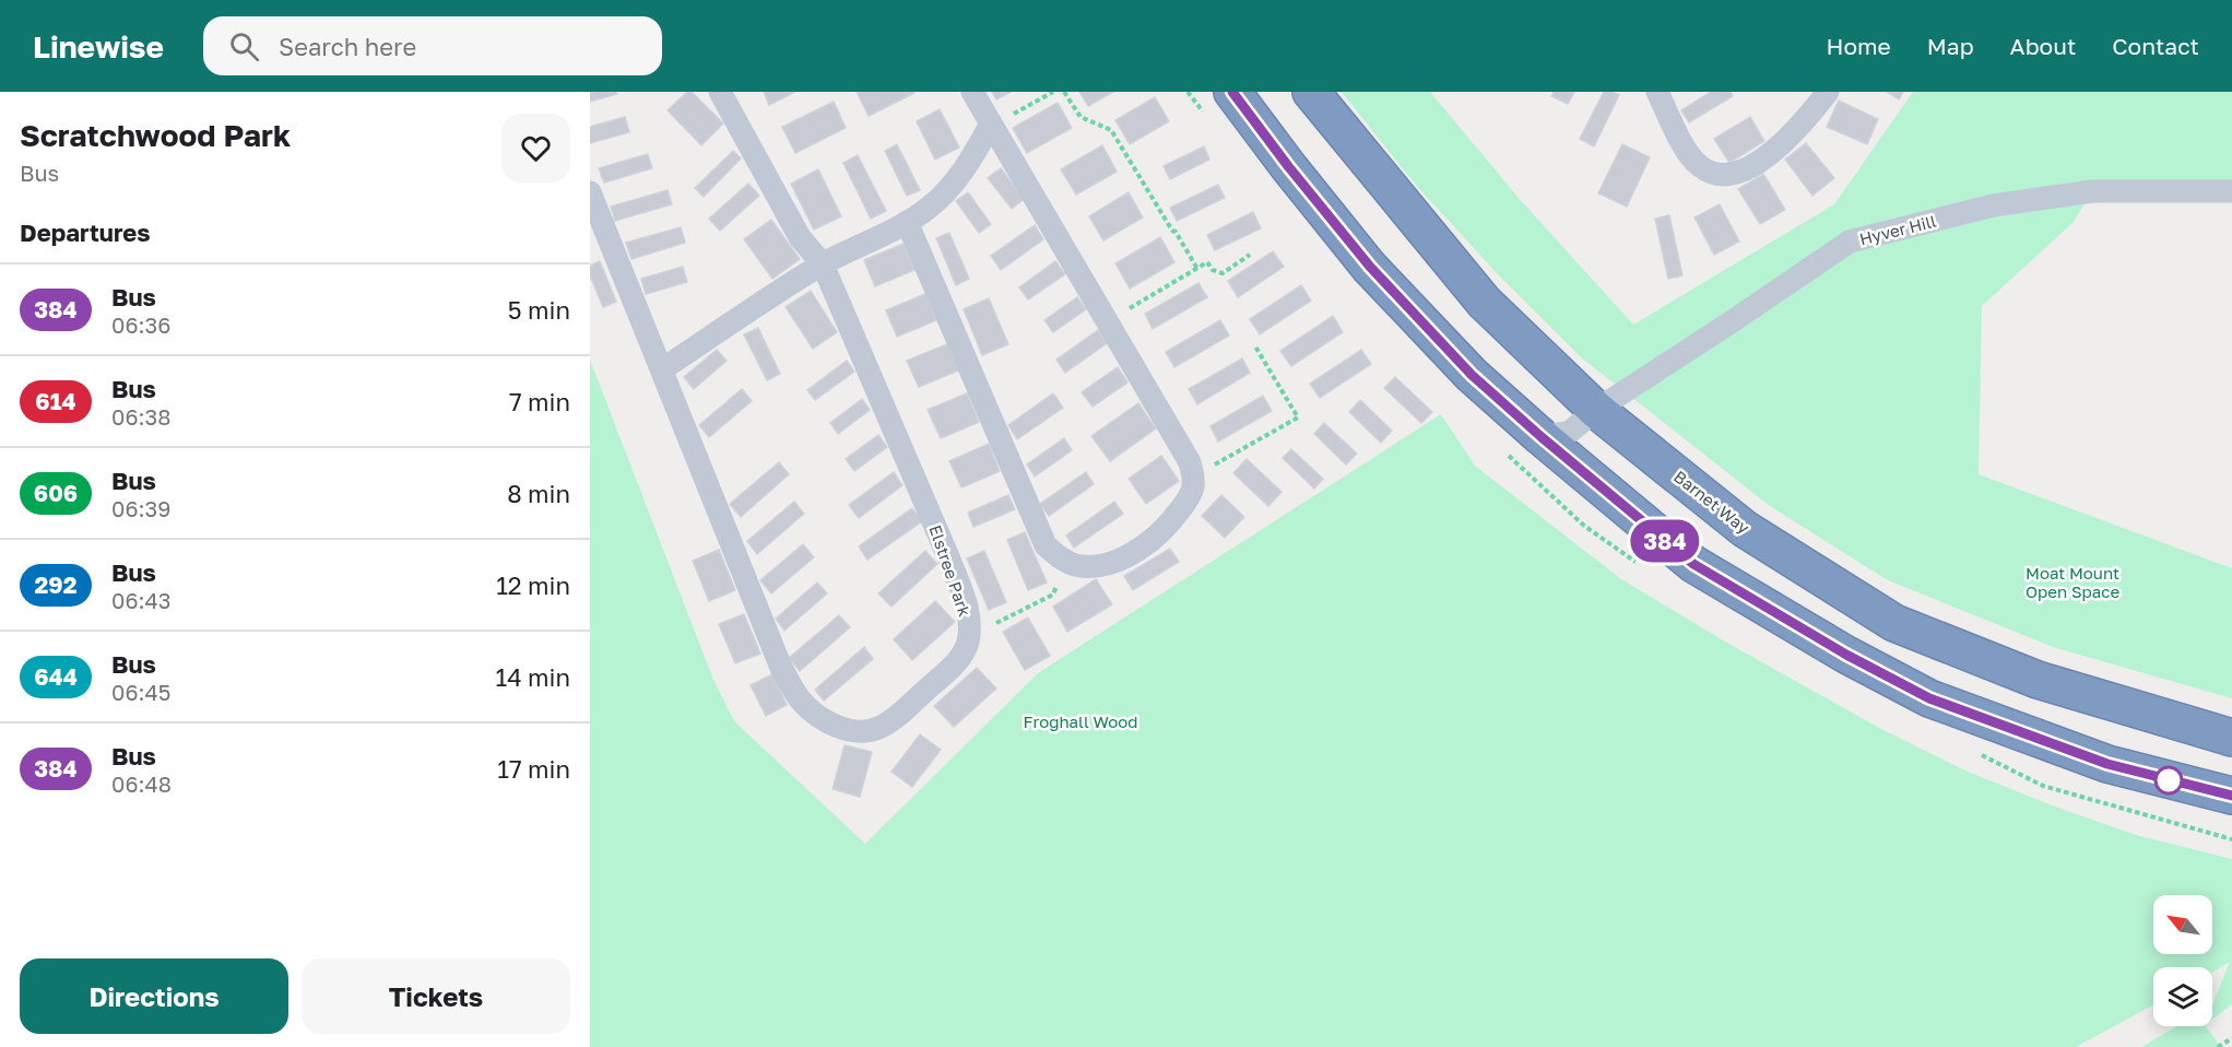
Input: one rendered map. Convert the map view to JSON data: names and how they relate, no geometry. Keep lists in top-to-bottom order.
{
  "streets": {
    "highway": ["Barnet Way"],
    "street": ["Hyver Hill", "Elstree Park"]
  },
  "crossings": [
    ["Hyver Hill", "Barnet Way"]
  ],
  "parks": ["Moat Mount Open Space", "Froghall Wood"],
  "lines": ["bus line 384"],
  "north": "top left",
  "page": {
    "header": "Linewise",
    "search": "Search here",
    "nav": [
      "Home",
      "Map",
      "About",
      "Contact"
    ],
    "heading": [
      ["Scratchwood Park", "Bus"],
      "Departures"
    ],
    "on_map": "384",
    "list": [
      {
        "mark": "384",
        "name": "Bus",
        "note": "06:36",
        "value": "5 min"
      },
      {
        "mark": "614",
        "name": "Bus",
        "note": "06:38",
        "value": "7 min"
      },
      {
        "mark": "606",
        "name": "Bus",
        "note": "06:39",
        "value": "8 min"
      },
      {
        "mark": "292",
        "name": "Bus",
        "note": "06:43",
        "value": "12 min"
      },
      {
        "mark": "644",
        "name": "Bus",
        "note": "06:45",
        "value": "14 min"
      },
      {
        "mark": "384",
        "name": "Bus",
        "note": "06:48",
        "value": "17 min"
      }
    ],
    "buttons": ["Directions", "Tickets"]
  }
}
